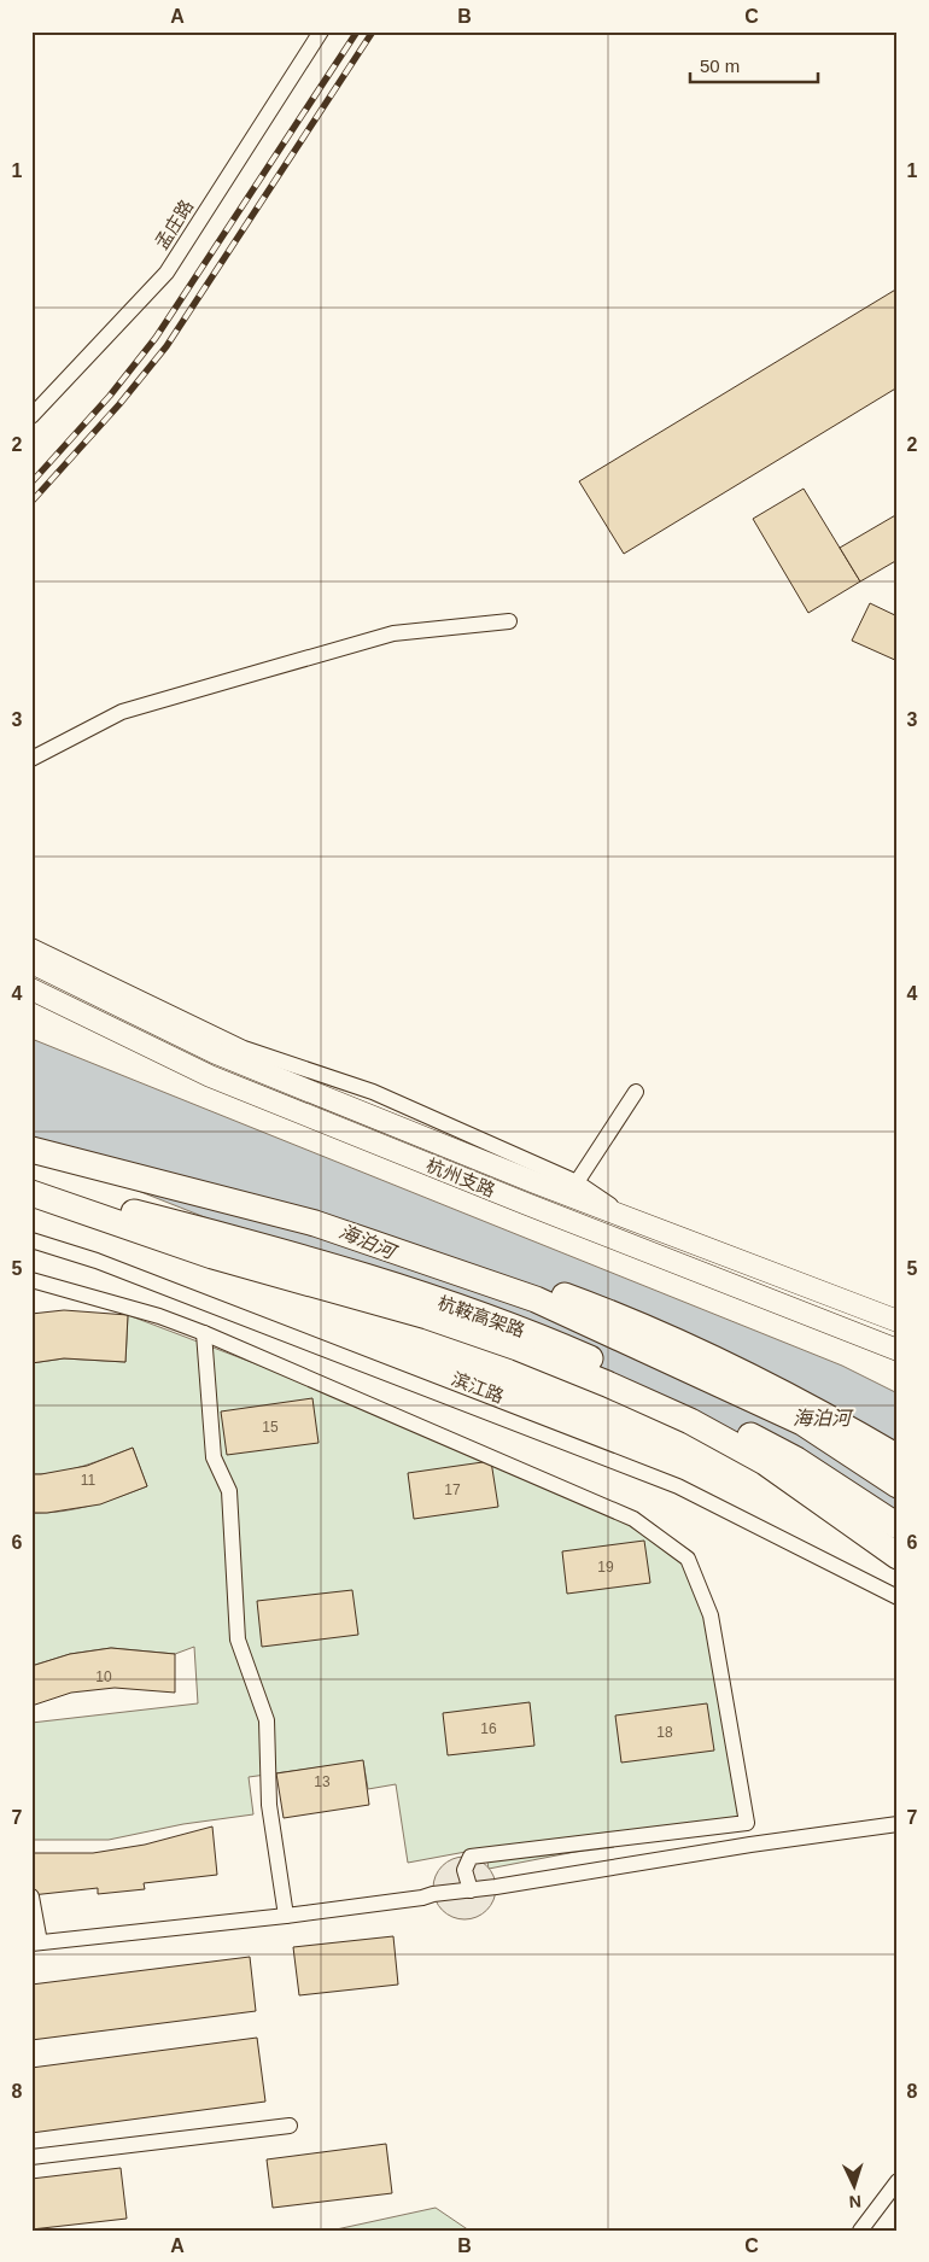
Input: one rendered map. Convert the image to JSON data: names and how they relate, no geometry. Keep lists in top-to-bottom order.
{
  "streets": {
    "highway": ["杭鞍高架路"],
    "main road": ["杭州支路"],
    "street": ["孟庄路", "滨江路"]
  },
  "water": ["海泊河"],
  "house_numbers": [
    "15",
    "11",
    "17",
    "19",
    "10",
    "16",
    "18",
    "13"
  ],
  "scale_bar": "50 m",
  "north": "bottom",
  "grid": {
    "columns": ["A", "B", "C"],
    "rows": [
      "1",
      "2",
      "3",
      "4",
      "5",
      "6",
      "7",
      "8"
    ]
  }
}
